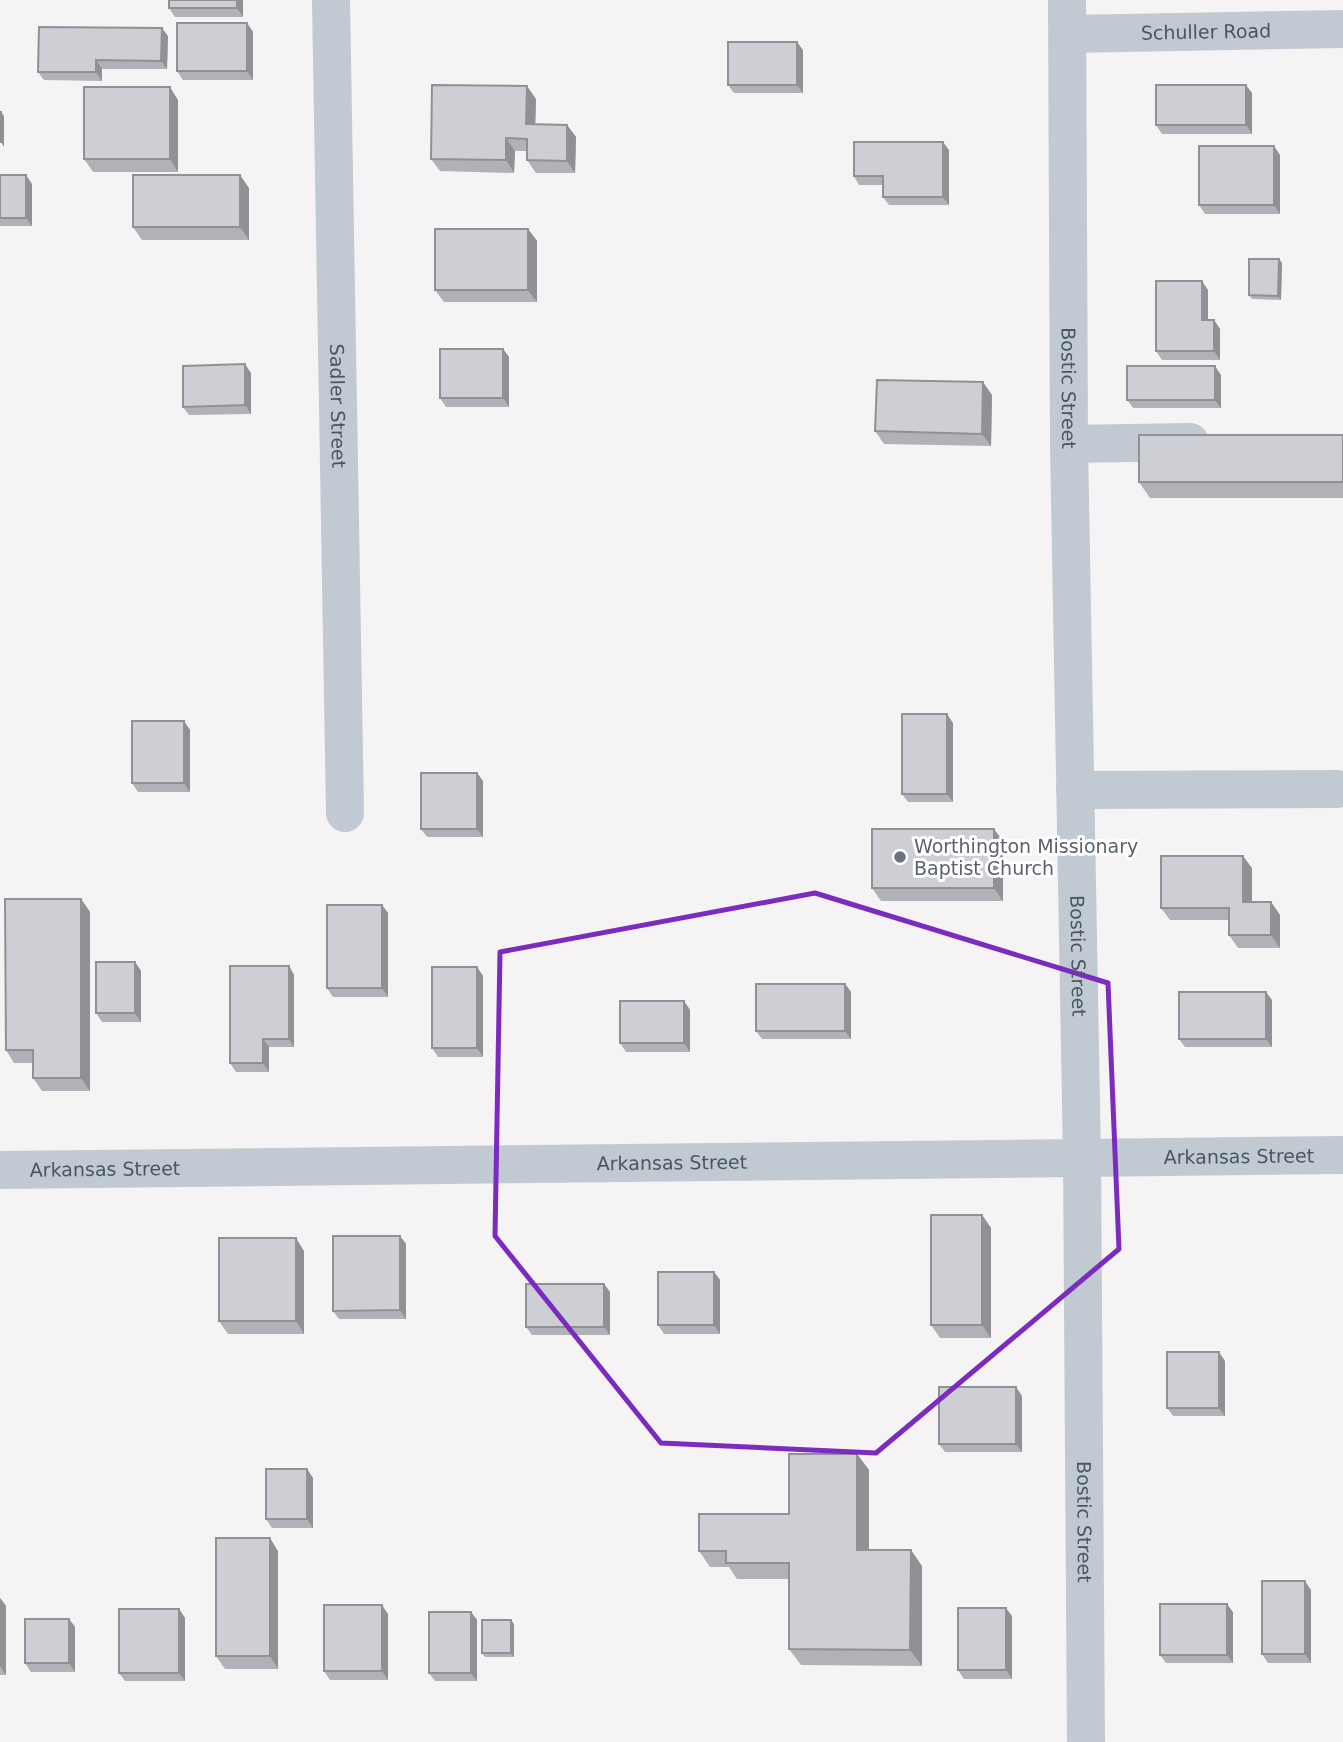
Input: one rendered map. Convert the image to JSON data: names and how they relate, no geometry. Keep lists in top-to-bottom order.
{
  "streets": {
    "street": [
      "Schuller Road",
      "Bostic Street",
      "Sadler Street",
      "Arkansas Street"
    ]
  },
  "crossings": [
    ["Schuller Road", "Bostic Street"],
    ["Bostic Street", "Arkansas Street"]
  ],
  "places": ["Worthington Missionary Baptist Church"]
}
